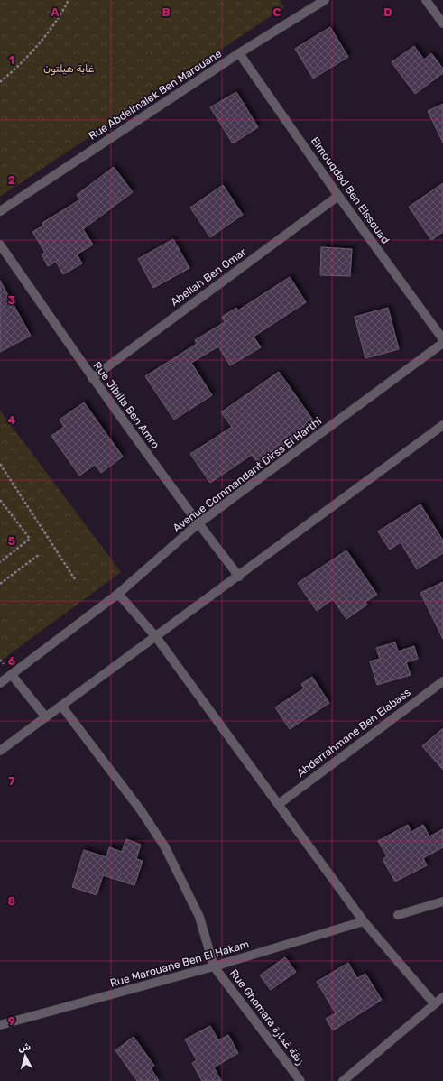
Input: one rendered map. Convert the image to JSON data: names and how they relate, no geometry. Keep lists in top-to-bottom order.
{
  "streets": {
    "street": [
      "Rue Abdelmalek Ben Marouane",
      "Elmouqdad Ben Elssouad",
      "Abellah Ben Omar",
      "Rue Jibilla Ben Amro",
      "Avenue Commandant Dirss El Harthi",
      "Abderrahmane Ben Elabass",
      "Rue Marouane Ben El Hakam",
      "Rue Ghomara زنقة غمارة"
    ]
  },
  "crossings": [
    ["Rue Abdelmalek Ben Marouane", "Elmouqdad Ben Elssouad"],
    ["Elmouqdad Ben Elssouad", "Abellah Ben Omar"],
    ["Abellah Ben Omar", "Rue Jibilla Ben Amro"],
    ["Rue Jibilla Ben Amro", "Avenue Commandant Dirss El Harthi"],
    ["Rue Marouane Ben El Hakam", "Rue Ghomara زنقة غمارة"]
  ],
  "parks": ["غابة هيلتون"],
  "north": "top",
  "grid": {
    "columns": [
      "A",
      "B",
      "C",
      "D"
    ],
    "rows": [
      "1",
      "2",
      "3",
      "4",
      "5",
      "6",
      "7",
      "8",
      "9"
    ]
  }
}
